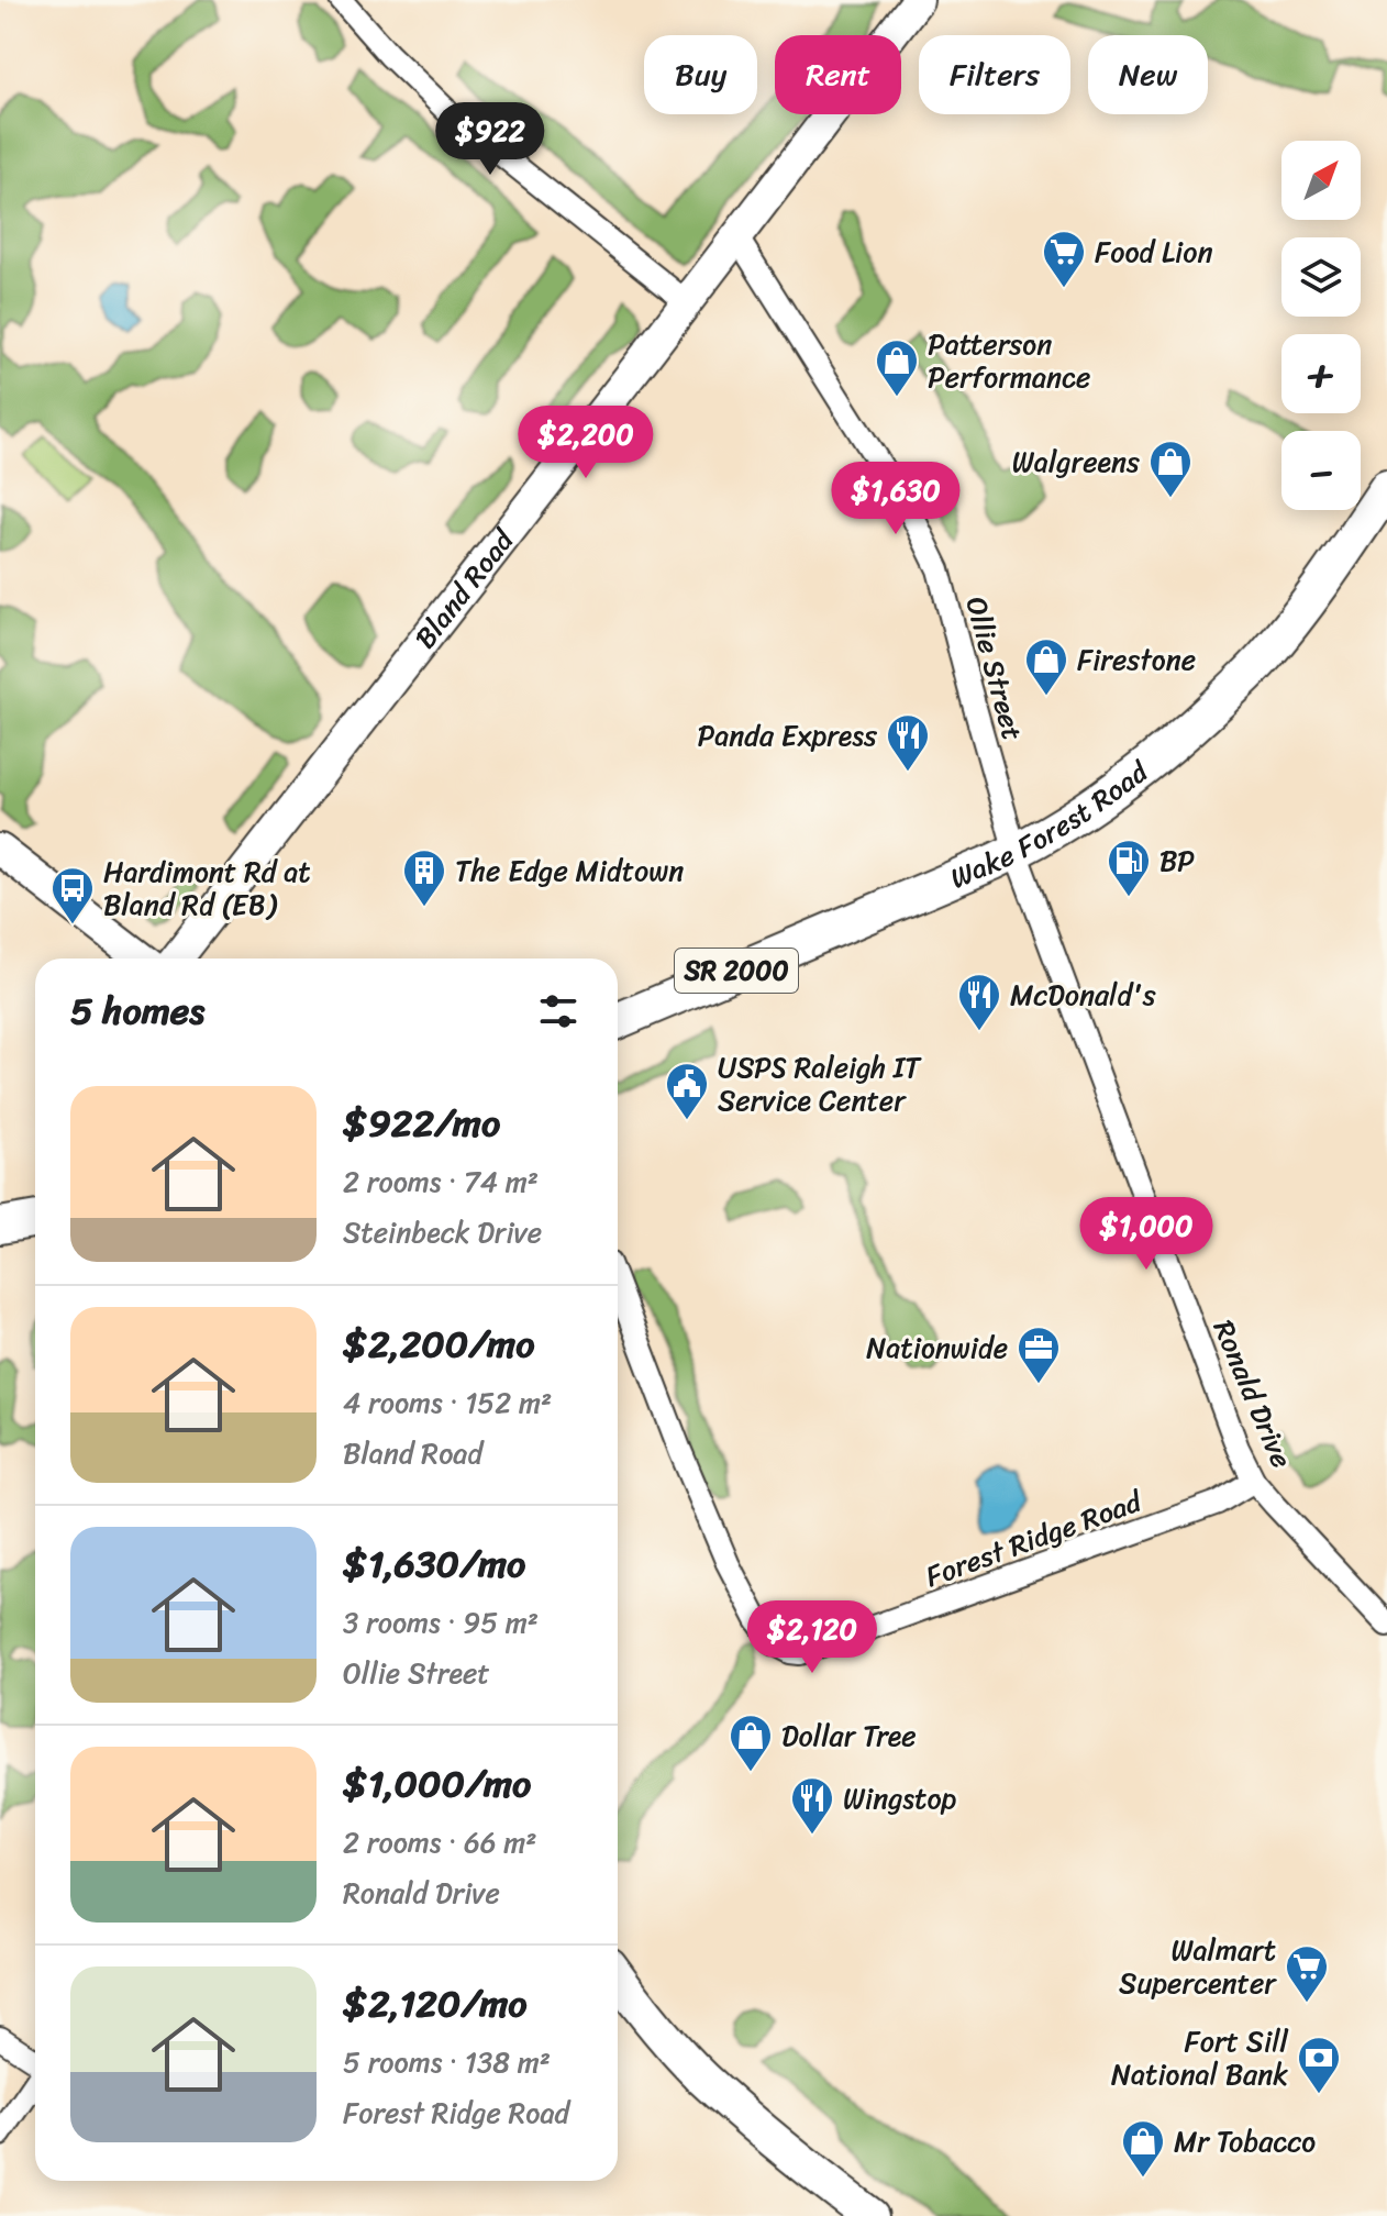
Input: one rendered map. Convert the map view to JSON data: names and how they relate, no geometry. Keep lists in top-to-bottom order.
{
  "streets": {
    "main road": ["Wake Forest Road", "SR 2000"],
    "street": [
      "Bland Road",
      "Ollie Street",
      "Ronald Drive",
      "Forest Ridge Road"
    ]
  },
  "crossings": [
    ["Bland Road", "Ollie Street"],
    ["Ollie Street", "Wake Forest Road"],
    ["Ollie Street", "Ronald Drive"],
    ["Wake Forest Road", "Ronald Drive"],
    ["Ronald Drive", "Forest Ridge Road"]
  ],
  "places": {
    "supermarket": ["Food Lion", "Walmart Supercenter"],
    "shop": [
      "Patterson Performance",
      "Walgreens",
      "Firestone",
      "Dollar Tree",
      "Mr Tobacco"
    ],
    "restaurant": ["Panda Express", "McDonald's", "Wingstop"],
    "fuel station": ["BP"],
    "building": ["The Edge Midtown"],
    "bus stop": ["Hardimont Rd at Bland Rd (EB)"],
    "public building": ["USPS Raleigh IT Service Center"],
    "office": ["Nationwide"],
    "bank": ["Fort Sill National Bank"]
  },
  "north": "top right",
  "page": {
    "chip": [
      "Buy",
      "Rent",
      "Filters",
      "New"
    ],
    "price": [
      "$922",
      "$2,200",
      "$1,630",
      "$1,000",
      "$2,120"
    ],
    "map_buttons": ["+", "−"],
    "heading": "5 homes",
    "list": [
      {
        "name": "$922/mo",
        "note": "2 rooms · 74 m² · Steinbeck Drive"
      },
      {
        "name": "$2,200/mo",
        "note": "4 rooms · 152 m² · Bland Road"
      },
      {
        "name": "$1,630/mo",
        "note": "3 rooms · 95 m² · Ollie Street"
      },
      {
        "name": "$1,000/mo",
        "note": "2 rooms · 66 m² · Ronald Drive"
      },
      {
        "name": "$2,120/mo",
        "note": "5 rooms · 138 m² · Forest Ridge Road"
      }
    ]
  }
}
